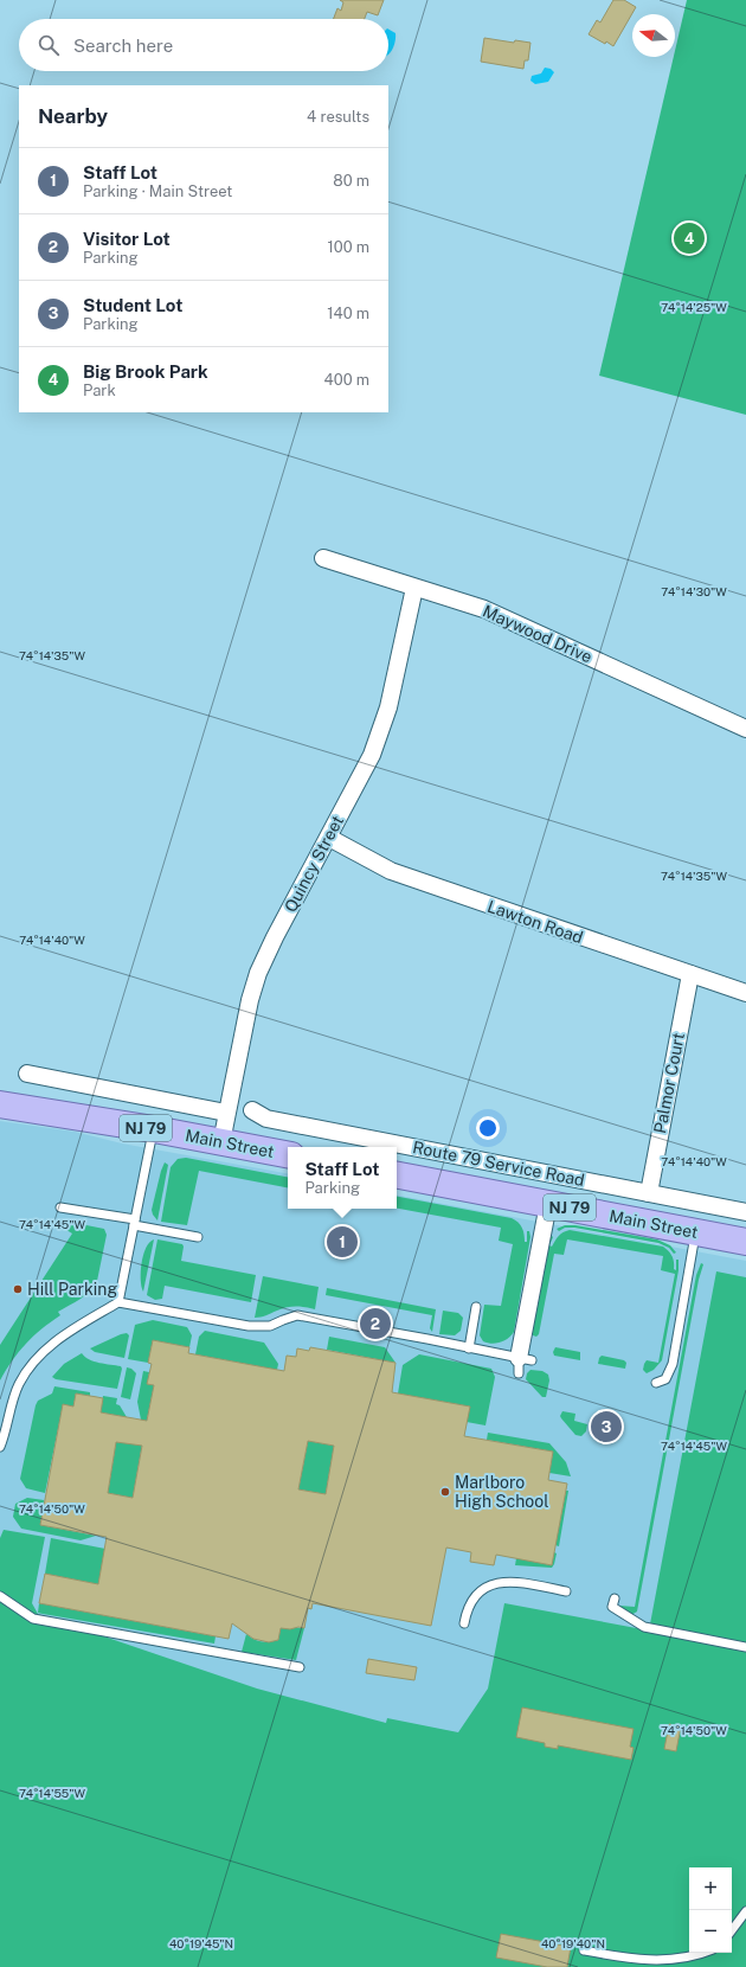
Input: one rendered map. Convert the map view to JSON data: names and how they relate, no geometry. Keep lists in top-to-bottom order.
{
  "streets": {
    "main road": ["NJ 79", "Main Street"],
    "street": [
      "Maywood Drive",
      "Quincy Street",
      "Lawton Road",
      "Palmor Court",
      "Route 79 Service Road"
    ]
  },
  "crossings": [
    ["Maywood Drive", "Quincy Street"],
    ["Quincy Street", "Lawton Road"],
    ["Quincy Street", "Main Street"],
    ["Lawton Road", "Palmor Court"],
    ["Palmor Court", "Route 79 Service Road"]
  ],
  "places": ["Hill Parking", "Marlboro High School"],
  "north": "left",
  "page": {
    "search": "Search here",
    "heading": ["Nearby", "4 results"],
    "list": [
      {
        "mark": "1",
        "name": "Staff Lot",
        "note": "Parking · Main Street",
        "value": "80 m"
      },
      {
        "mark": "2",
        "name": "Visitor Lot",
        "note": "Parking",
        "value": "100 m"
      },
      {
        "mark": "3",
        "name": "Student Lot",
        "note": "Parking",
        "value": "140 m"
      },
      {
        "mark": "4",
        "name": "Big Brook Park",
        "note": "Park",
        "value": "400 m"
      }
    ],
    "pins": [
      "4",
      "1",
      "2",
      "3"
    ],
    "popup": ["Staff Lot", "Parking"],
    "map_buttons": ["+", "−"]
  },
  "coordinates": [
    "74°14'25\"W",
    "74°14'30\"W",
    "74°14'35\"W",
    "74°14'40\"W",
    "74°14'45\"W",
    "74°14'50\"W",
    "74°14'55\"W",
    "40°19'45\"N",
    "40°19'40\"N"
  ]
}
